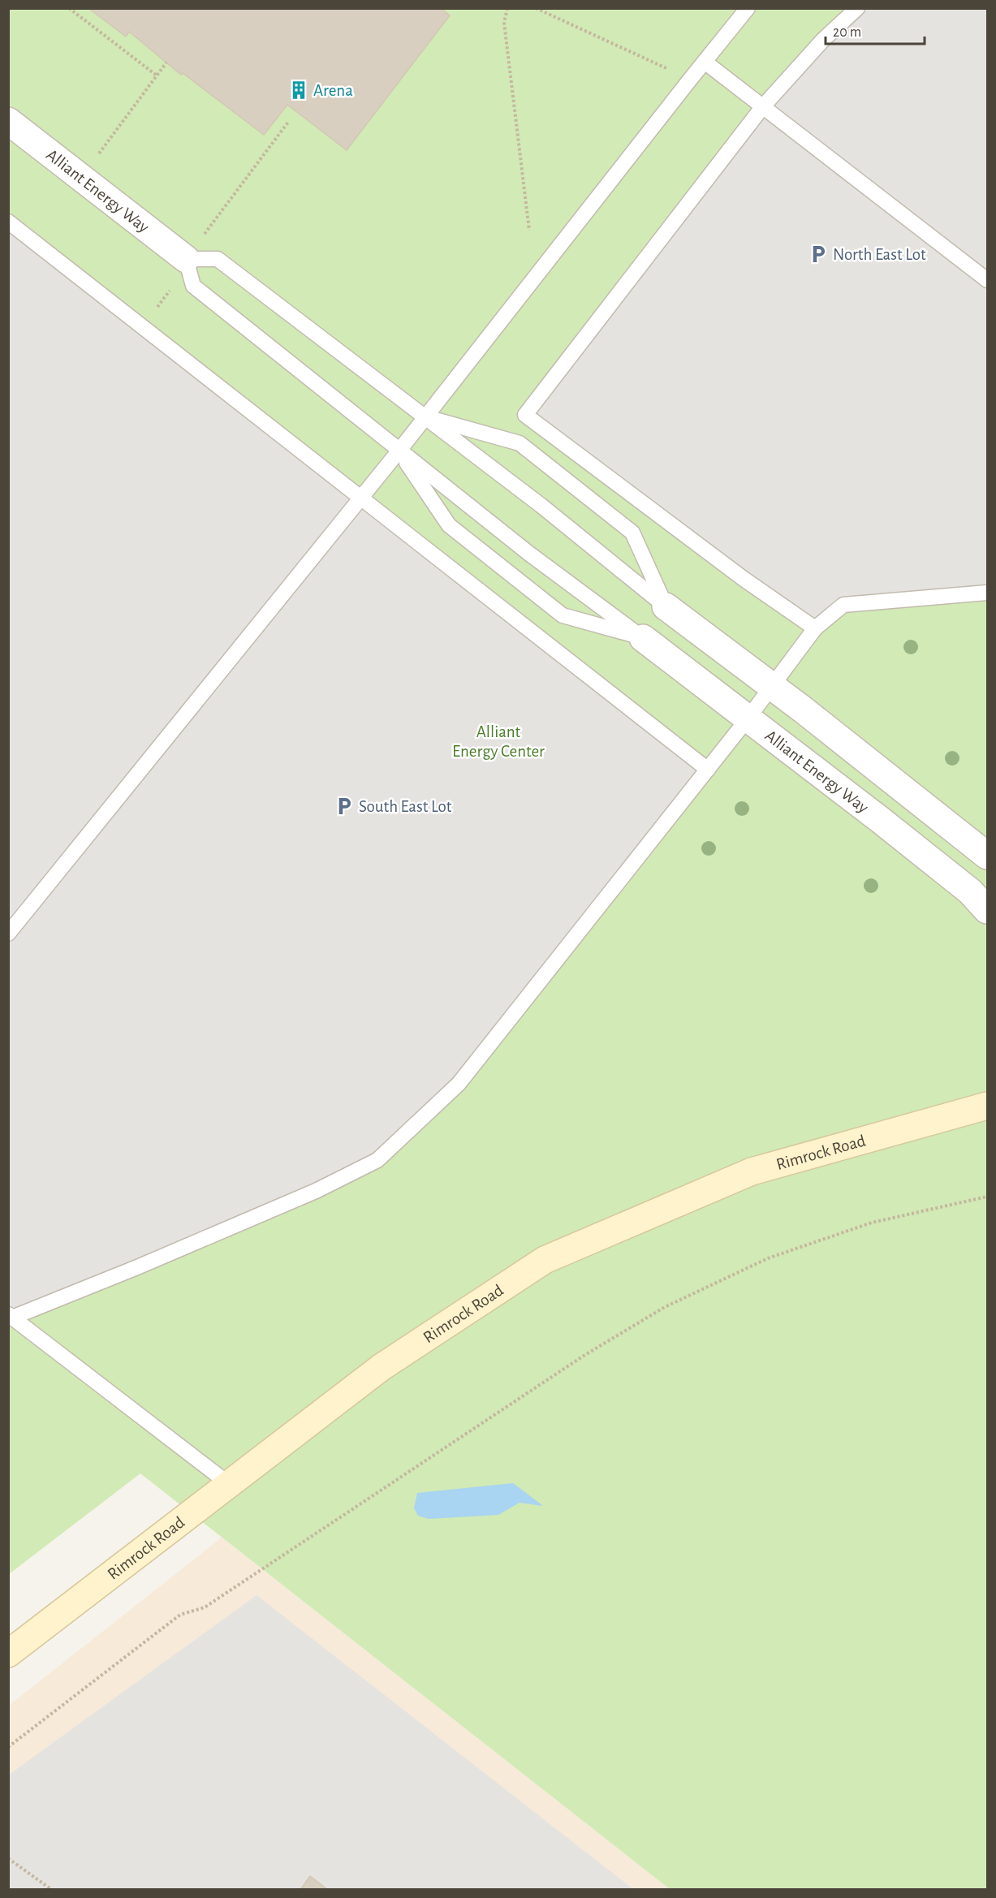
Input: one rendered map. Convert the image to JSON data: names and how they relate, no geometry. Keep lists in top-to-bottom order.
{
  "streets": {
    "main road": ["Rimrock Road"],
    "street": ["Alliant Energy Way"]
  },
  "parks": ["Alliant Energy Center"],
  "places": {
    "building": ["Arena"],
    "parking": ["North East Lot", "South East Lot"]
  },
  "scale_bar": "20 m"
}
